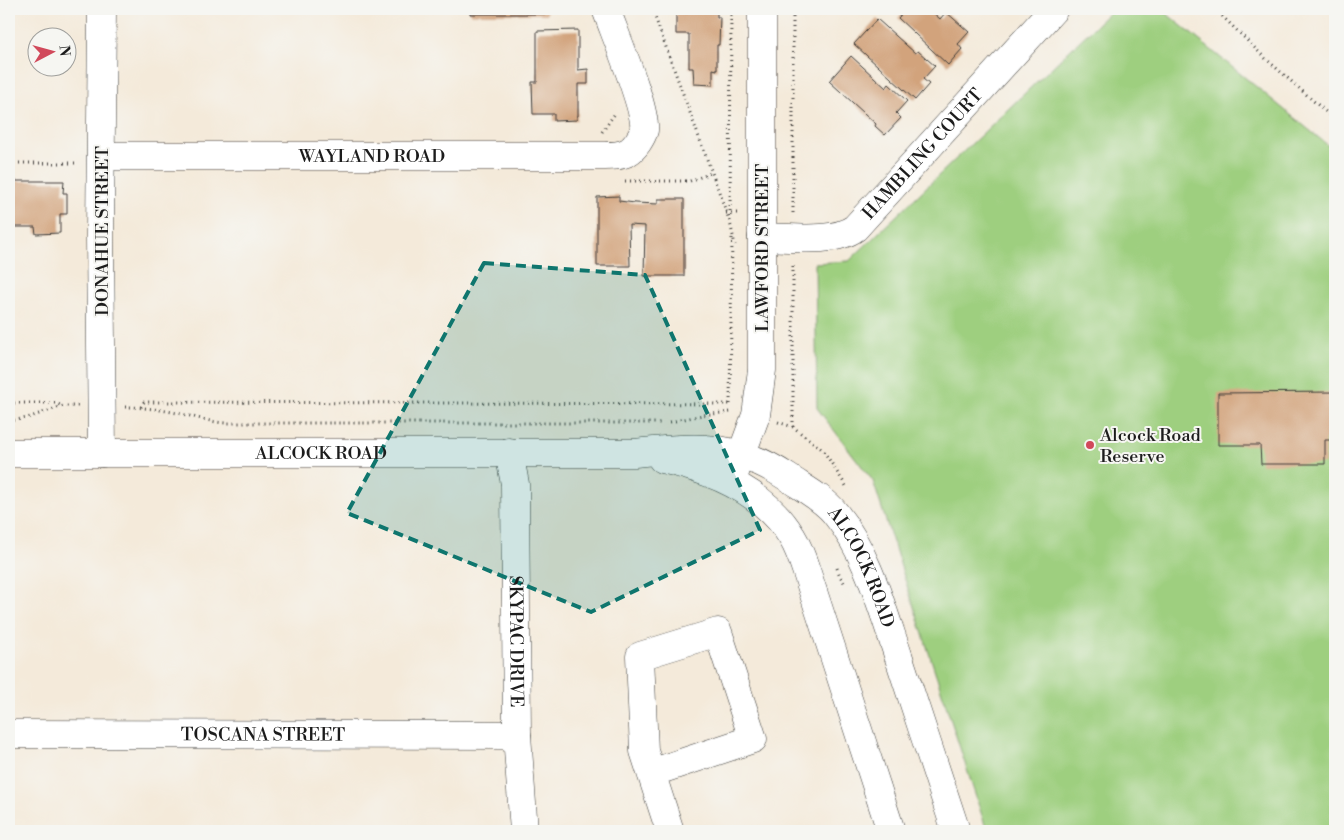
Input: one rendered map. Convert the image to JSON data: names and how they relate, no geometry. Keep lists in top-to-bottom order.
{
  "streets": {
    "street": [
      "HAMBLING COURT",
      "WAYLAND ROAD",
      "DONAHUE STREET",
      "LAWFORD STREET",
      "ALCOCK ROAD",
      "SKYPAC DRIVE",
      "TOSCANA STREET"
    ]
  },
  "crossings": [
    ["HAMBLING COURT", "LAWFORD STREET"],
    ["WAYLAND ROAD", "DONAHUE STREET"],
    ["DONAHUE STREET", "ALCOCK ROAD"],
    ["LAWFORD STREET", "ALCOCK ROAD"],
    ["ALCOCK ROAD", "SKYPAC DRIVE"],
    ["SKYPAC DRIVE", "TOSCANA STREET"]
  ],
  "places": ["Alcock Road Reserve"],
  "north": "right"
}
